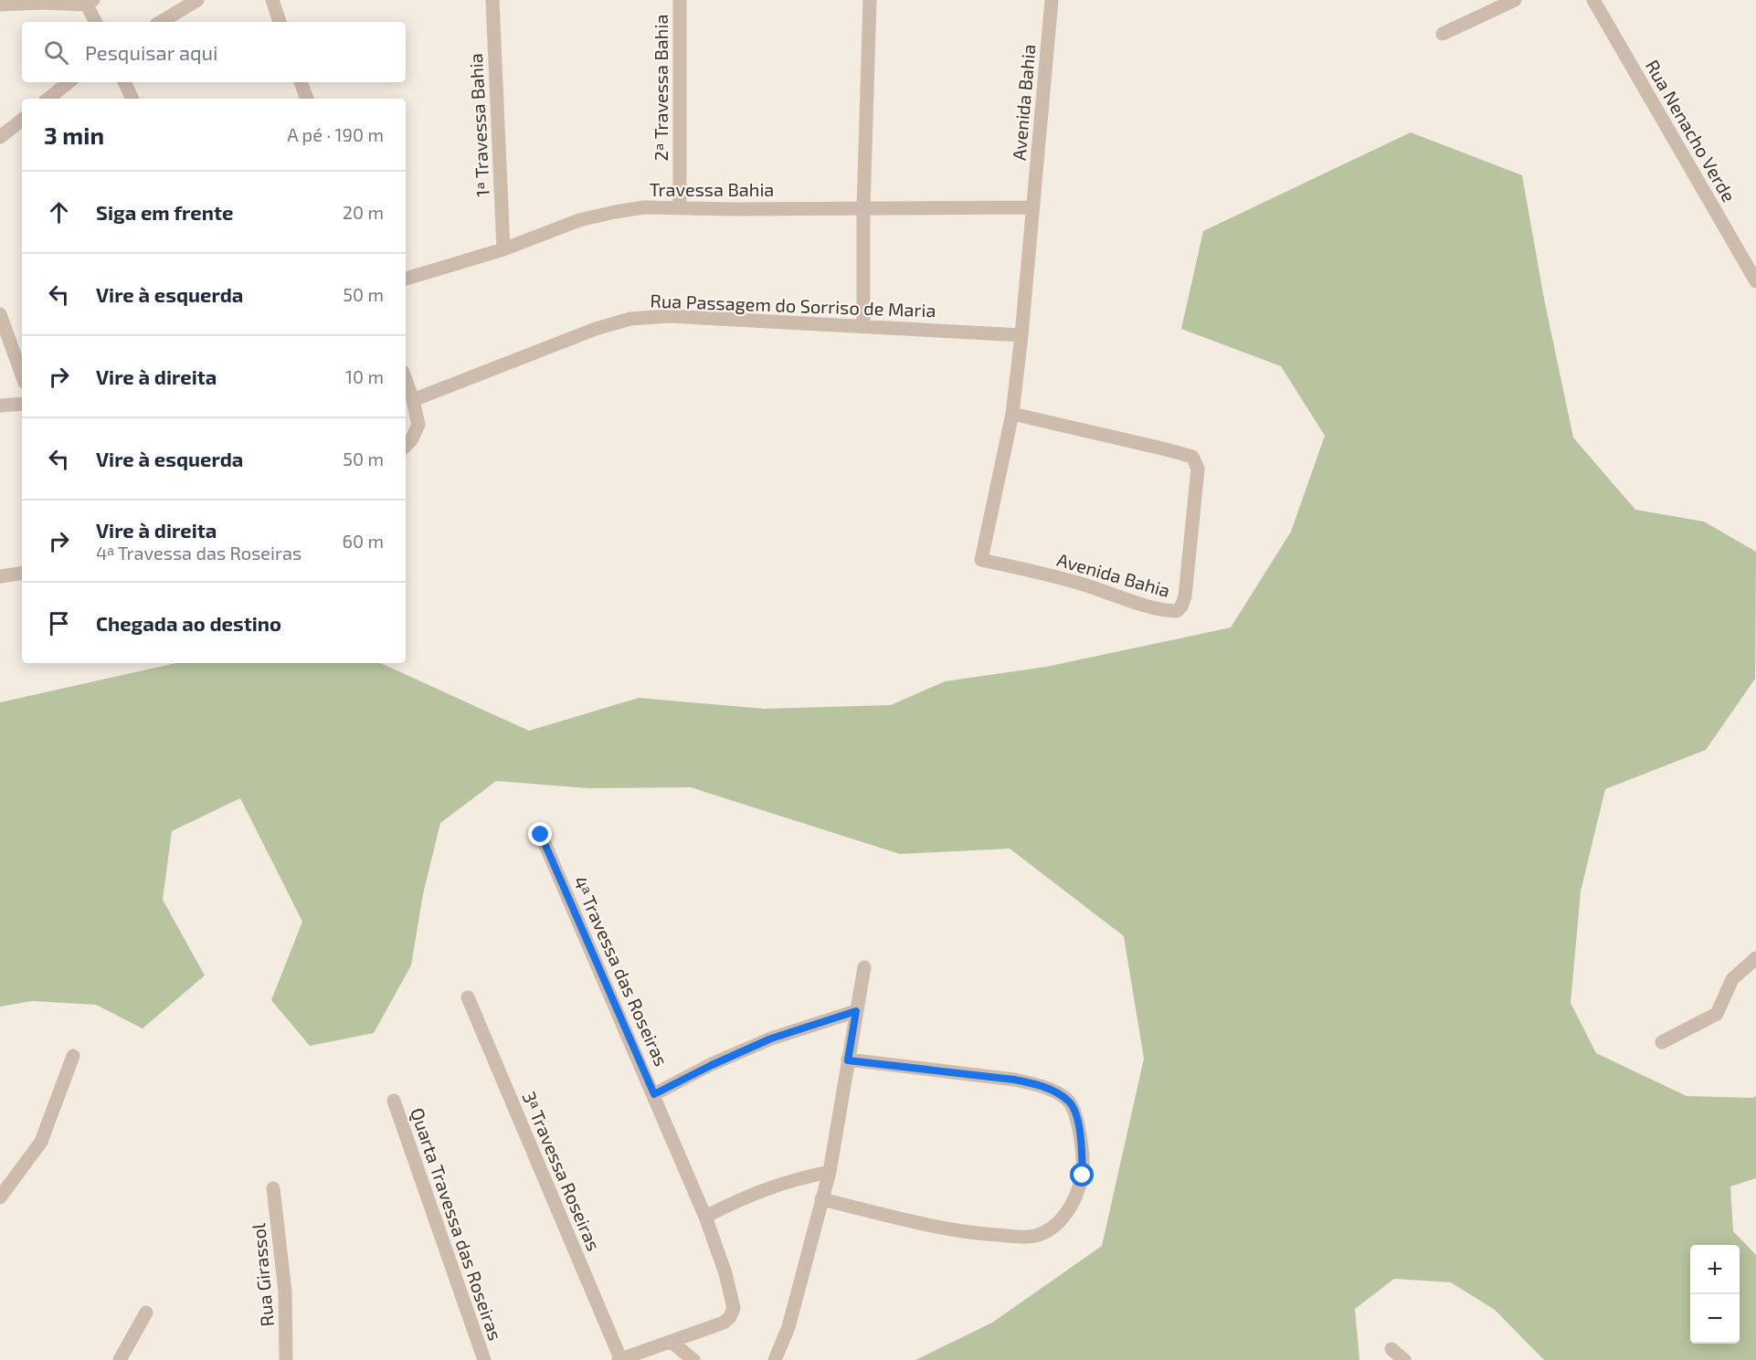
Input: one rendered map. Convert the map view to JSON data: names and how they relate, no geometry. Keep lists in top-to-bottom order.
{
  "streets": {
    "street": [
      "2ª Travessa Bahia",
      "Avenida Bahia",
      "1ª Travessa Bahia",
      "Rua Nenacho Verde",
      "Travessa Bahia",
      "Rua Passagem do Sorriso de Maria",
      "4ᵃ Travessa das Roseiras",
      "3ᵃ Travessa Roseiras",
      "Quarta Travessa das Roseiras",
      "Rua Girassol"
    ]
  },
  "crossings": [
    ["2ª Travessa Bahia", "Travessa Bahia"],
    ["Avenida Bahia", "Travessa Bahia"],
    ["Avenida Bahia", "Rua Passagem do Sorriso de Maria"],
    ["1ª Travessa Bahia", "Travessa Bahia"]
  ],
  "page": {
    "search": "Pesquisar aqui",
    "heading": ["3 min", "A pé · 190 m"],
    "list": [
      ["Siga em frente", "20 m"],
      ["Vire à esquerda", "50 m"],
      ["Vire à direita", "10 m"],
      ["Vire à esquerda", "50 m"],
      ["Vire à direita", "4ᵃ Travessa das Roseiras", "60 m"],
      "Chegada ao destino"
    ],
    "map_buttons": ["+", "−"]
  }
}
